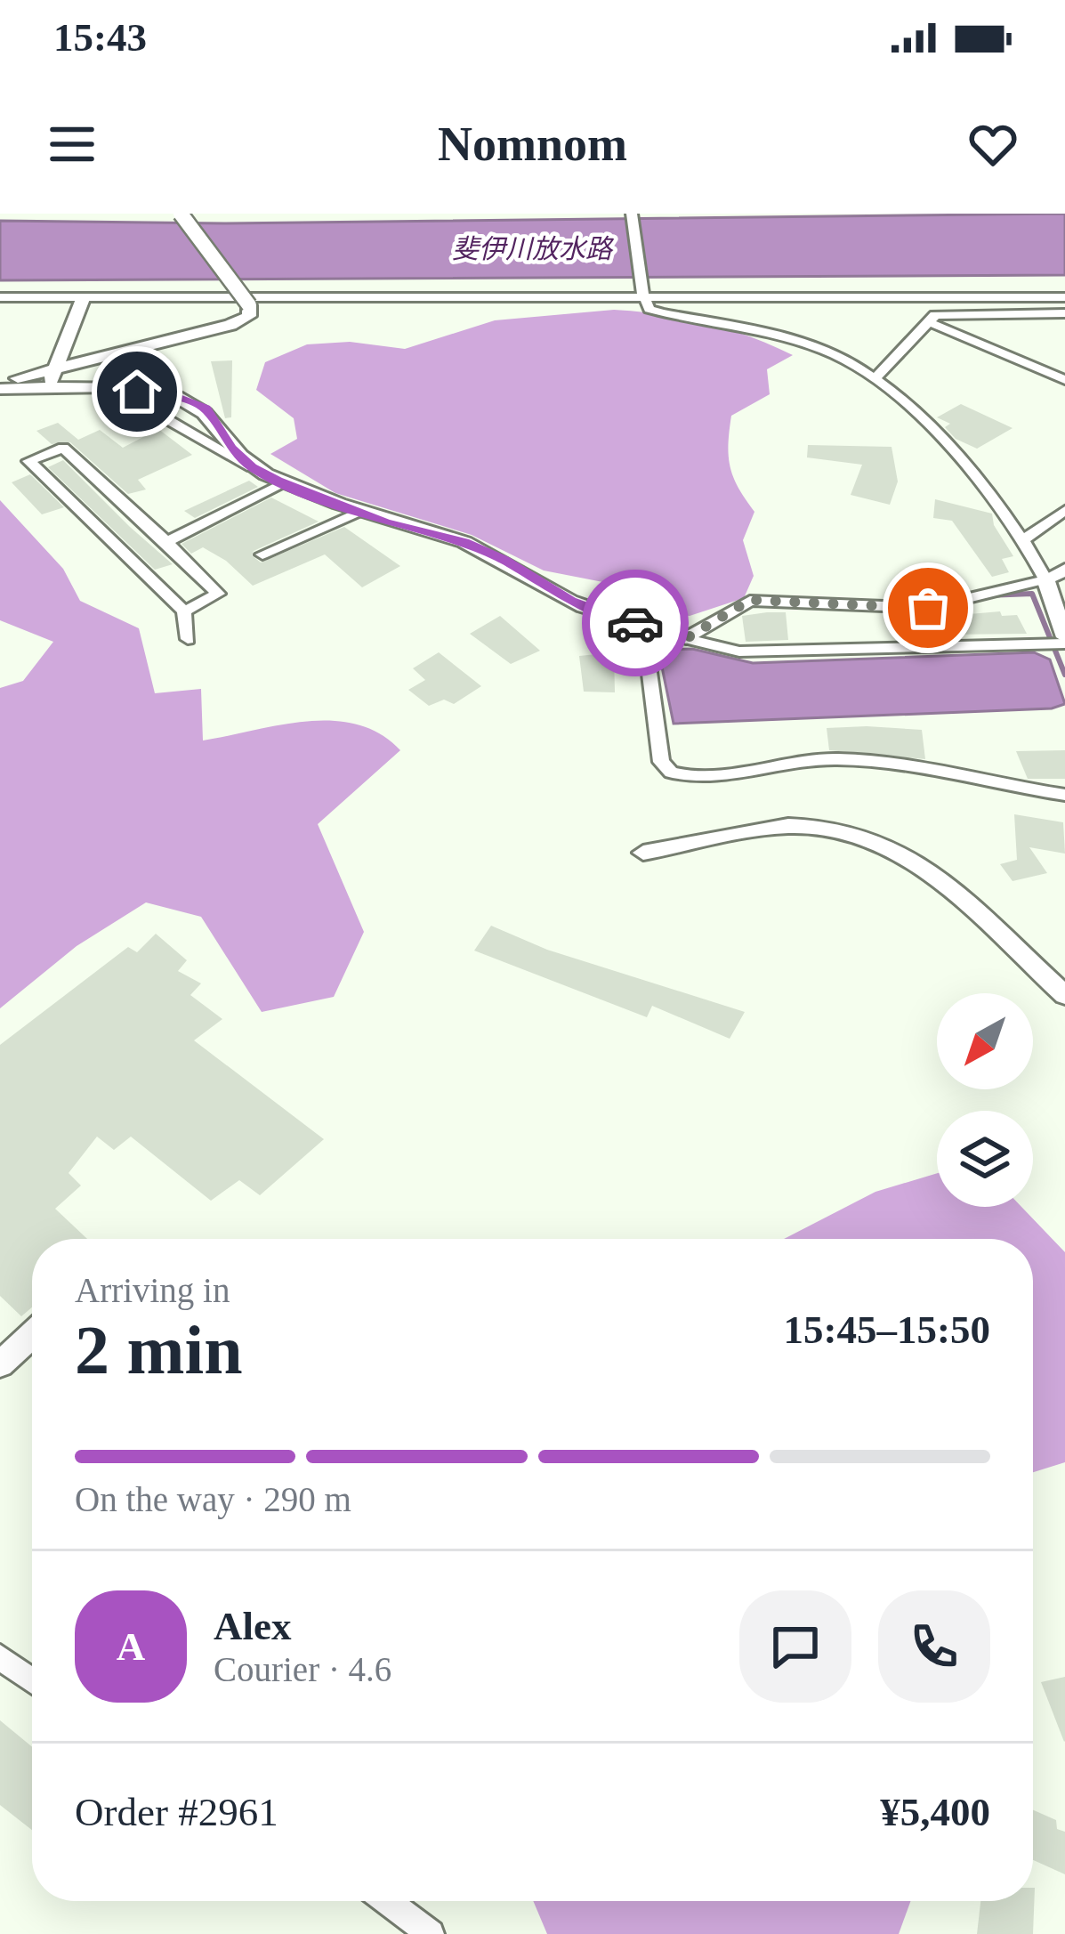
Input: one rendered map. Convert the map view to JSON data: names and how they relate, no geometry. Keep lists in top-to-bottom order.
{
  "water": ["斐伊川放水路"],
  "north": "bottom left",
  "page": {
    "status": "15:43",
    "header": "Nomnom",
    "heading": ["2 min", "Arriving in", "15:45–15:50"],
    "panel": [
      "Alex",
      "Courier · 4.6",
      "Order #2961",
      "¥5,400"
    ],
    "bar": "On the way · 290 m",
    "round": "A"
  }
}
